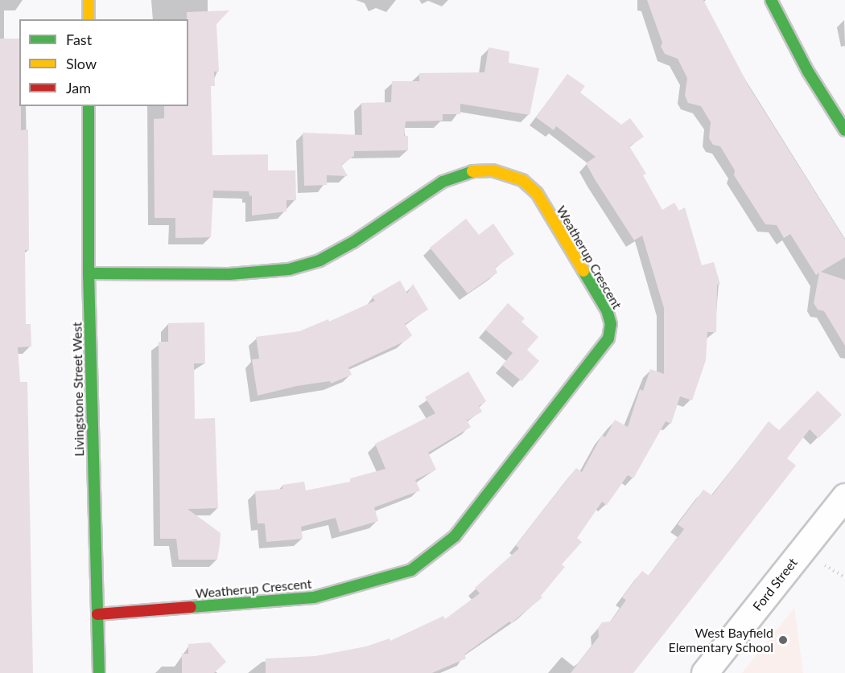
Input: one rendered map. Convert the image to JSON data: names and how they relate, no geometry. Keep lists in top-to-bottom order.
{
  "streets": {
    "street": ["Weatherup Crescent", "Livingstone Street West", "Ford Street"]
  },
  "crossings": [
    ["Weatherup Crescent", "Livingstone Street West"]
  ],
  "places": ["West Bayfield Elementary School"],
  "legend": ["Fast", "Slow", "Jam"]
}
